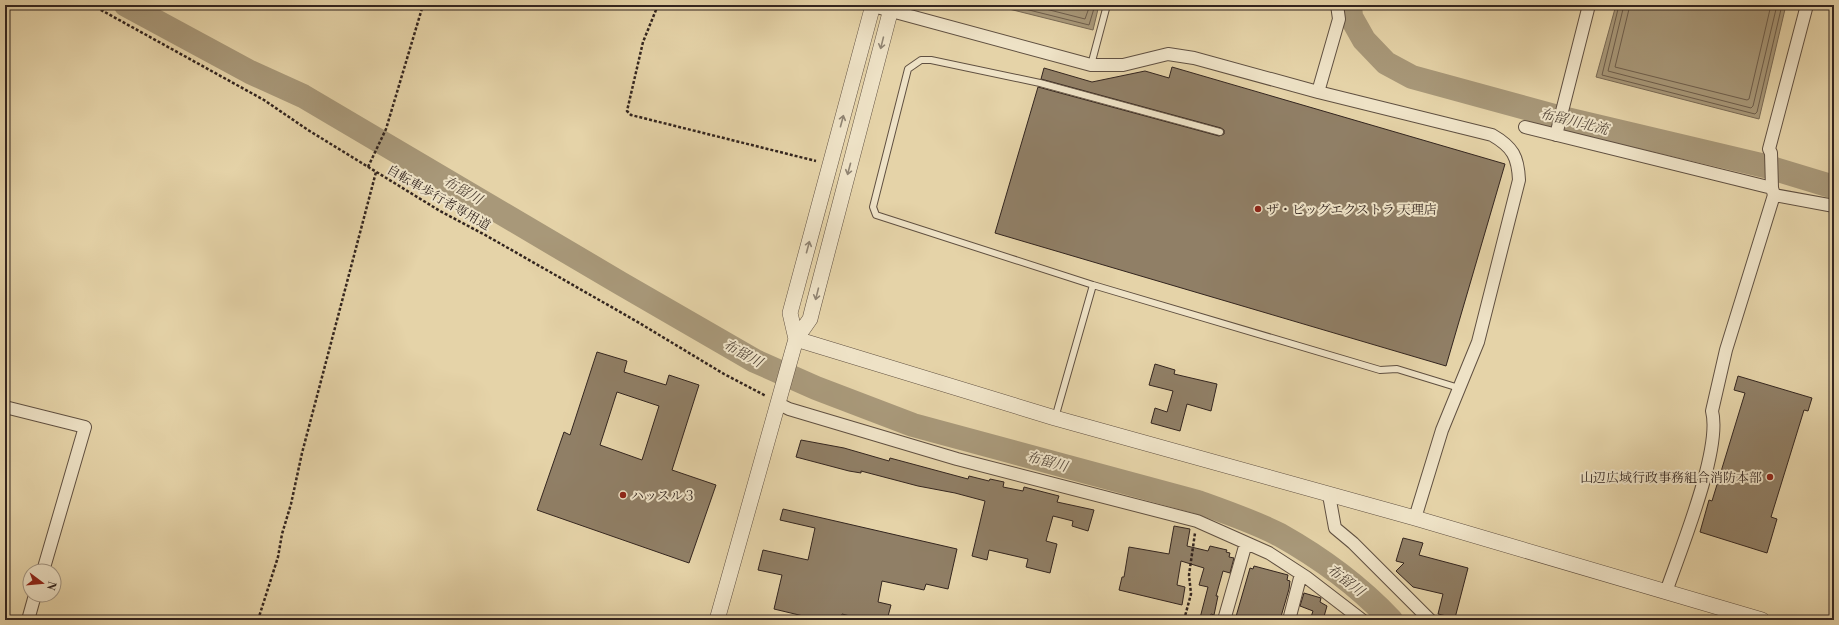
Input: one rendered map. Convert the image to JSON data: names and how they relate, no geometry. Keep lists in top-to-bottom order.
{
  "streets": {
    "path": ["自転車歩行者専用道"]
  },
  "water": ["布留川北流", "布留川"],
  "places": ["ザ・ビッグエクストラ 天理店", "山辺広域行政事務組合消防本部", "ハッスル３"],
  "north": "right"
}
